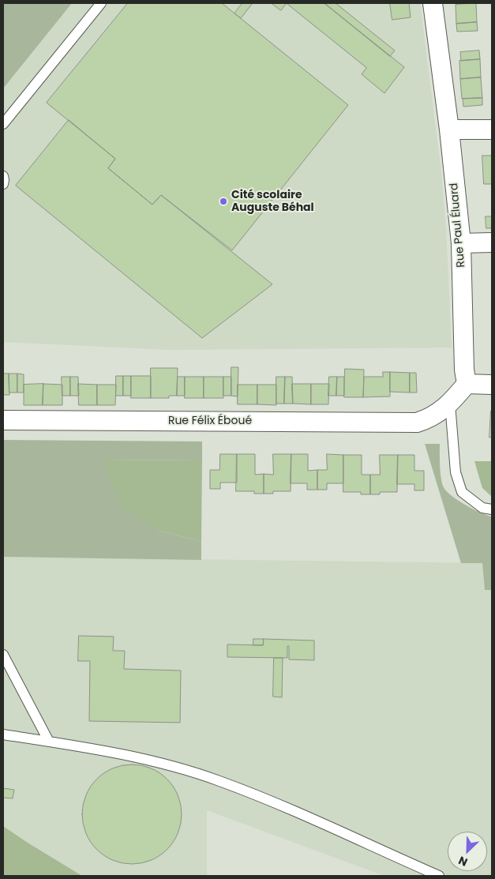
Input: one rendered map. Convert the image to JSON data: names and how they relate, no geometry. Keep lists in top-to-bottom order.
{
  "streets": {
    "street": ["Rue Paul Éluard", "Rue Félix Éboué"]
  },
  "places": ["Cité scolaire Auguste Béhal"],
  "north": "bottom left"
}
